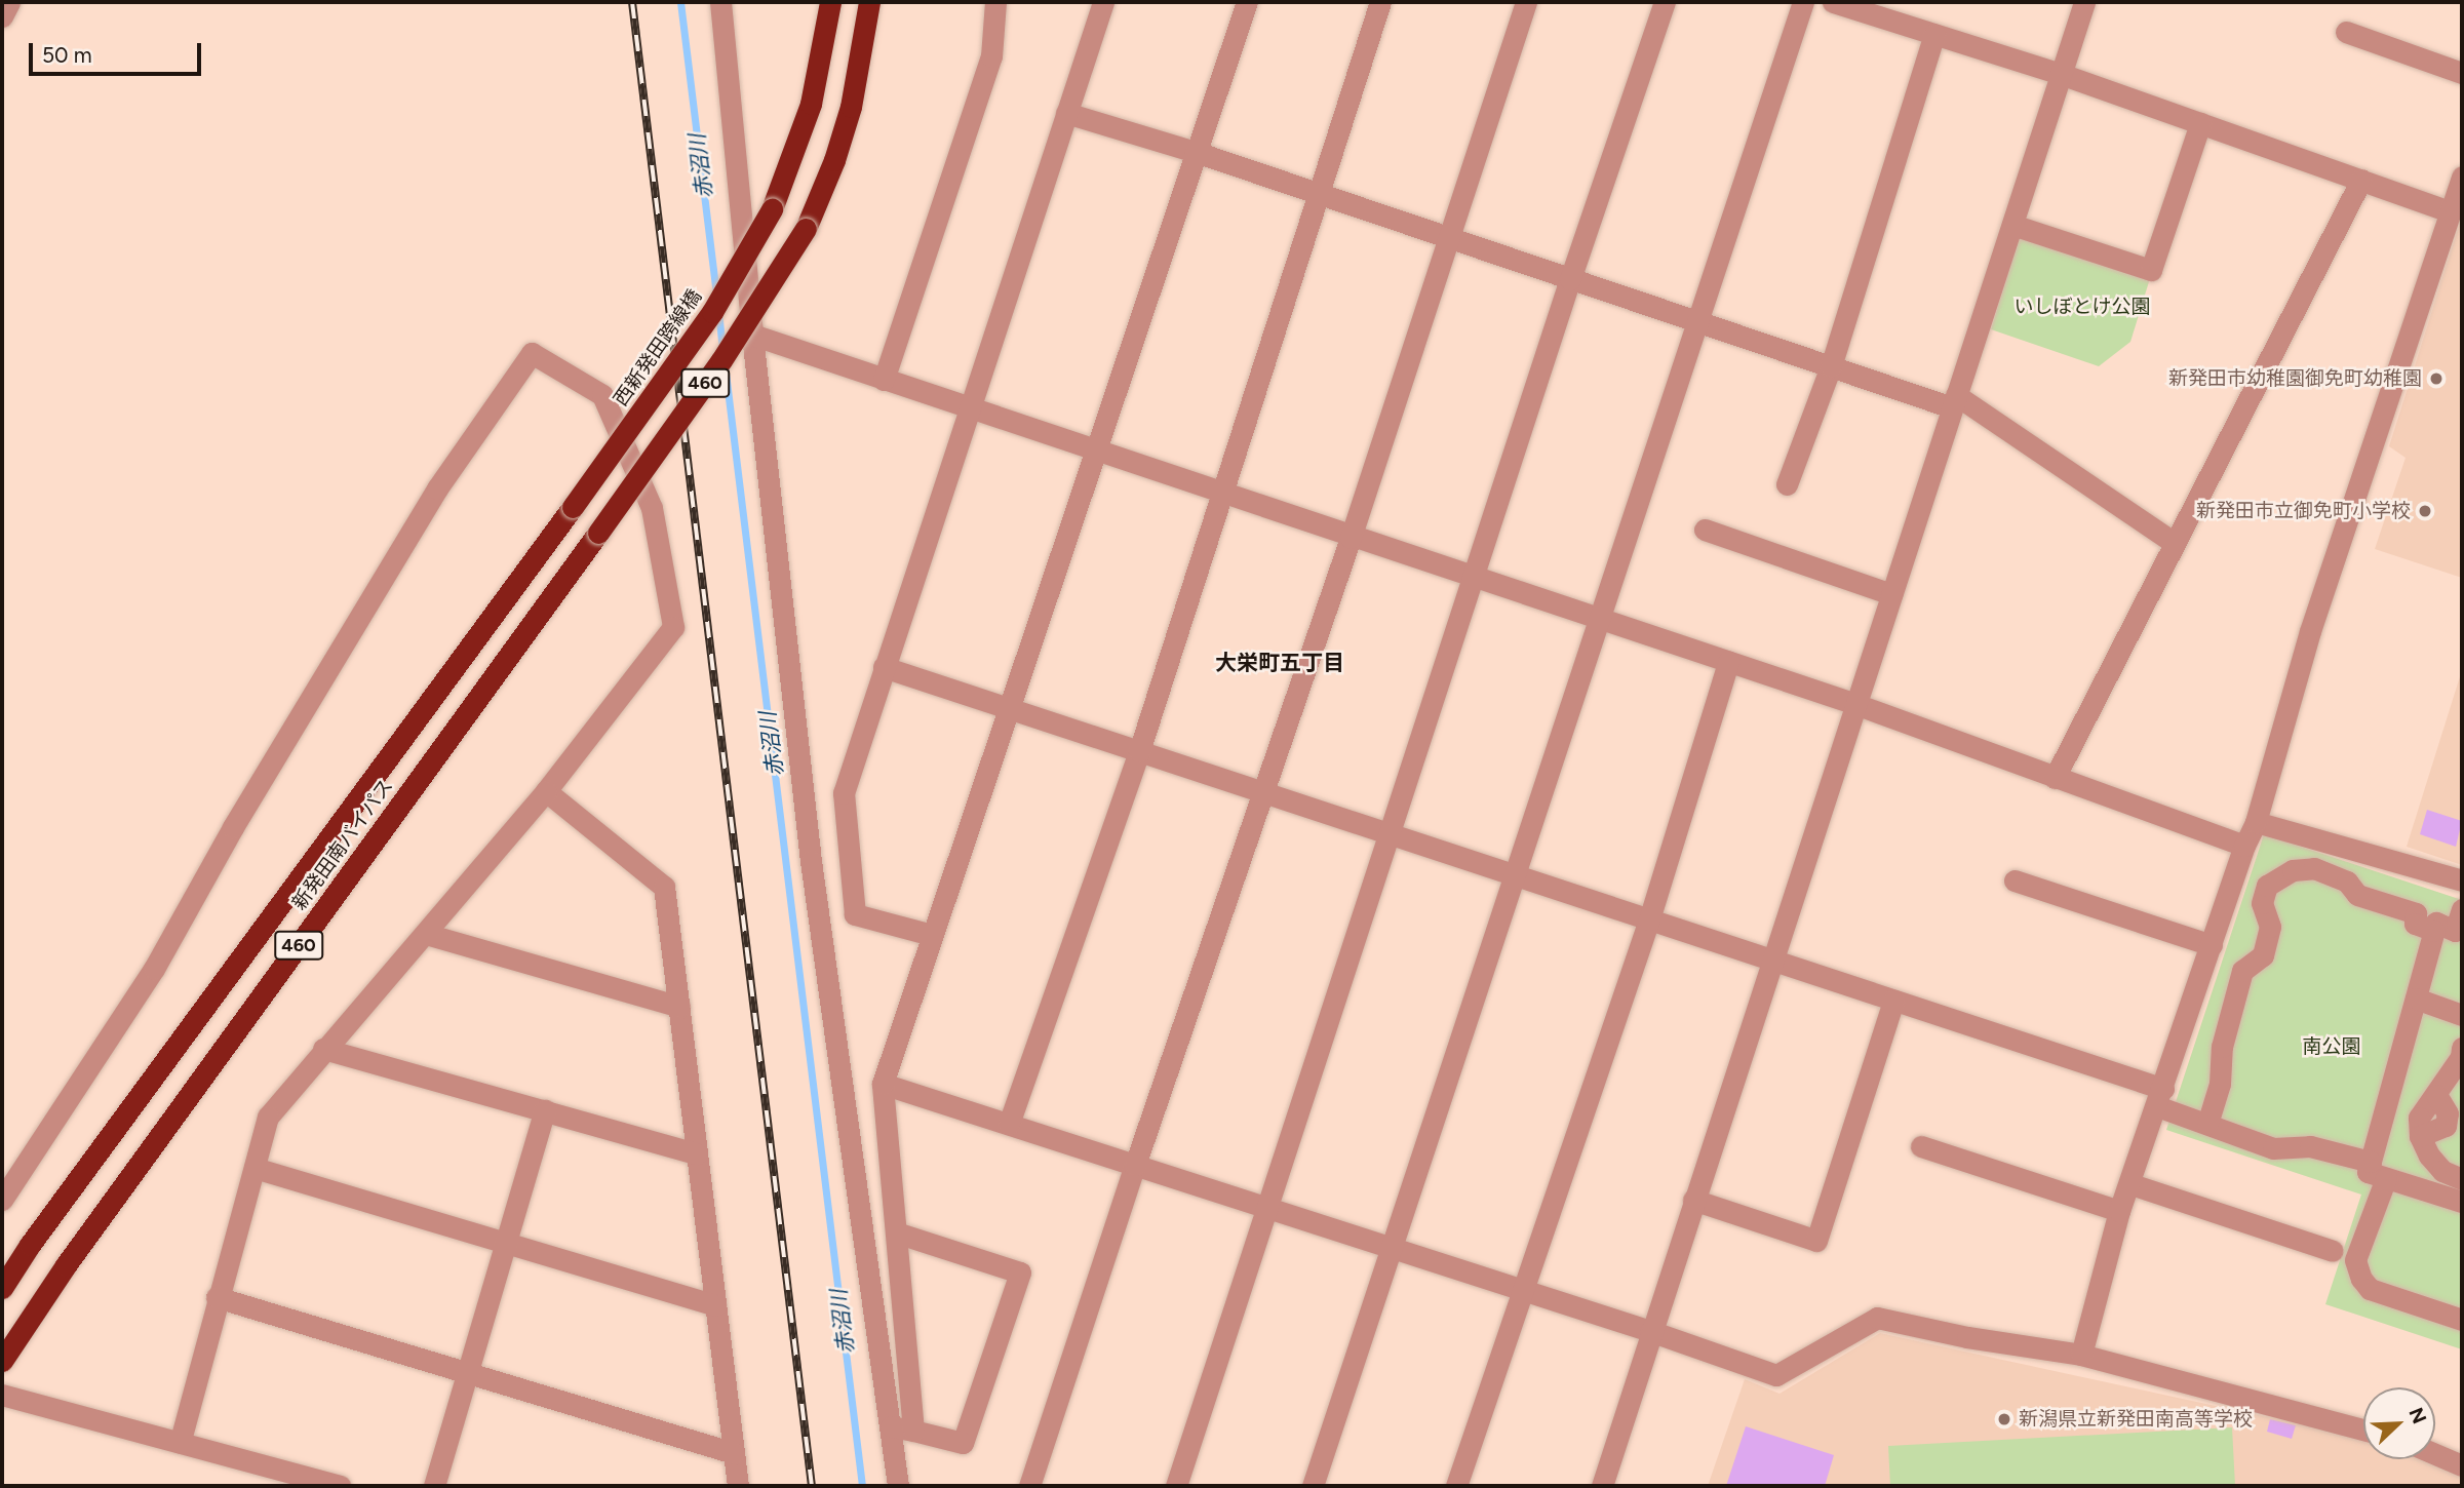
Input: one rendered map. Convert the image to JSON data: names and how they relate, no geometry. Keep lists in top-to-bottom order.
{
  "streets": {
    "highway": ["西新発田跨線橋", "460", "新発田南バイパス"]
  },
  "crossings": [
    ["西新発田跨線橋", "新発田南バイパス"]
  ],
  "districts": ["大栄町五丁目"],
  "water": ["赤沼川"],
  "parks": ["いしぼとけ公園", "南公園"],
  "places": ["新発田市幼稚園御免町幼稚園", "新発田市立御免町小学校", "新潟県立新発田南高等学校"],
  "scale_bar": "50 m",
  "north": "top right"
}
